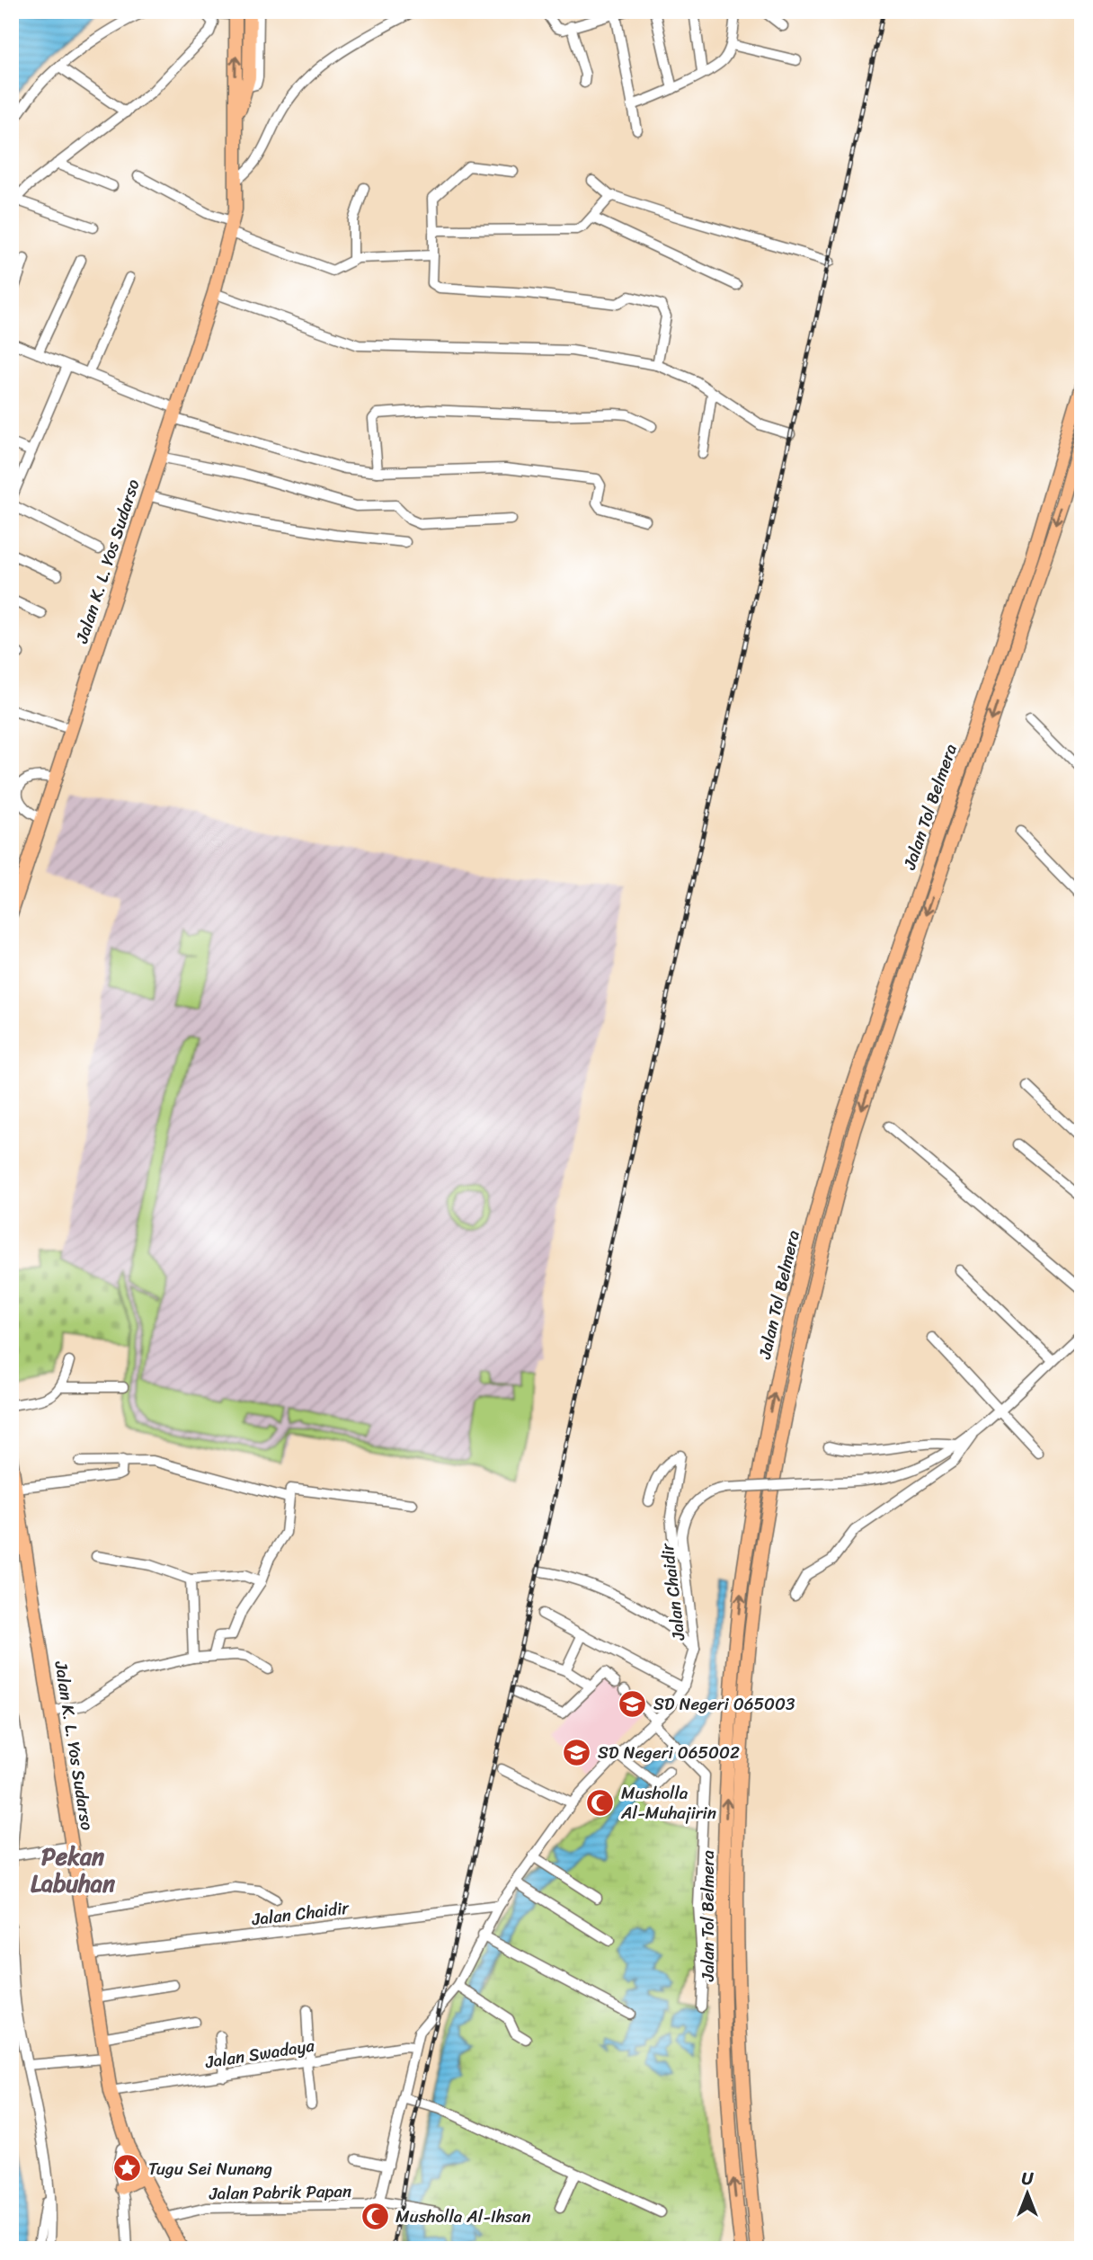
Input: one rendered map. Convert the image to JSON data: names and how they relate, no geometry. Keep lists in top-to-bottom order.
{
  "streets": {
    "highway": ["Jalan K. L. Yos Sudarso", "Jalan Tol Belmera"],
    "street": ["Jalan Chaidir", "Jalan Swadaya", "Jalan Pabrik Papan"]
  },
  "crossings": [
    ["Jalan K. L. Yos Sudarso", "Jalan Chaidir"],
    ["Jalan K. L. Yos Sudarso", "Jalan Swadaya"],
    ["Jalan K. L. Yos Sudarso", "Jalan Pabrik Papan"]
  ],
  "districts": ["Pekan Labuhan"],
  "places": {
    "school or university": ["SD Negeri 065003", "SD Negeri 065002"],
    "mosque": ["Musholla Al-Muhajirin", "Musholla Al-Ihsan"],
    "place": ["Tugu Sei Nunang"]
  },
  "north": "top"
}
